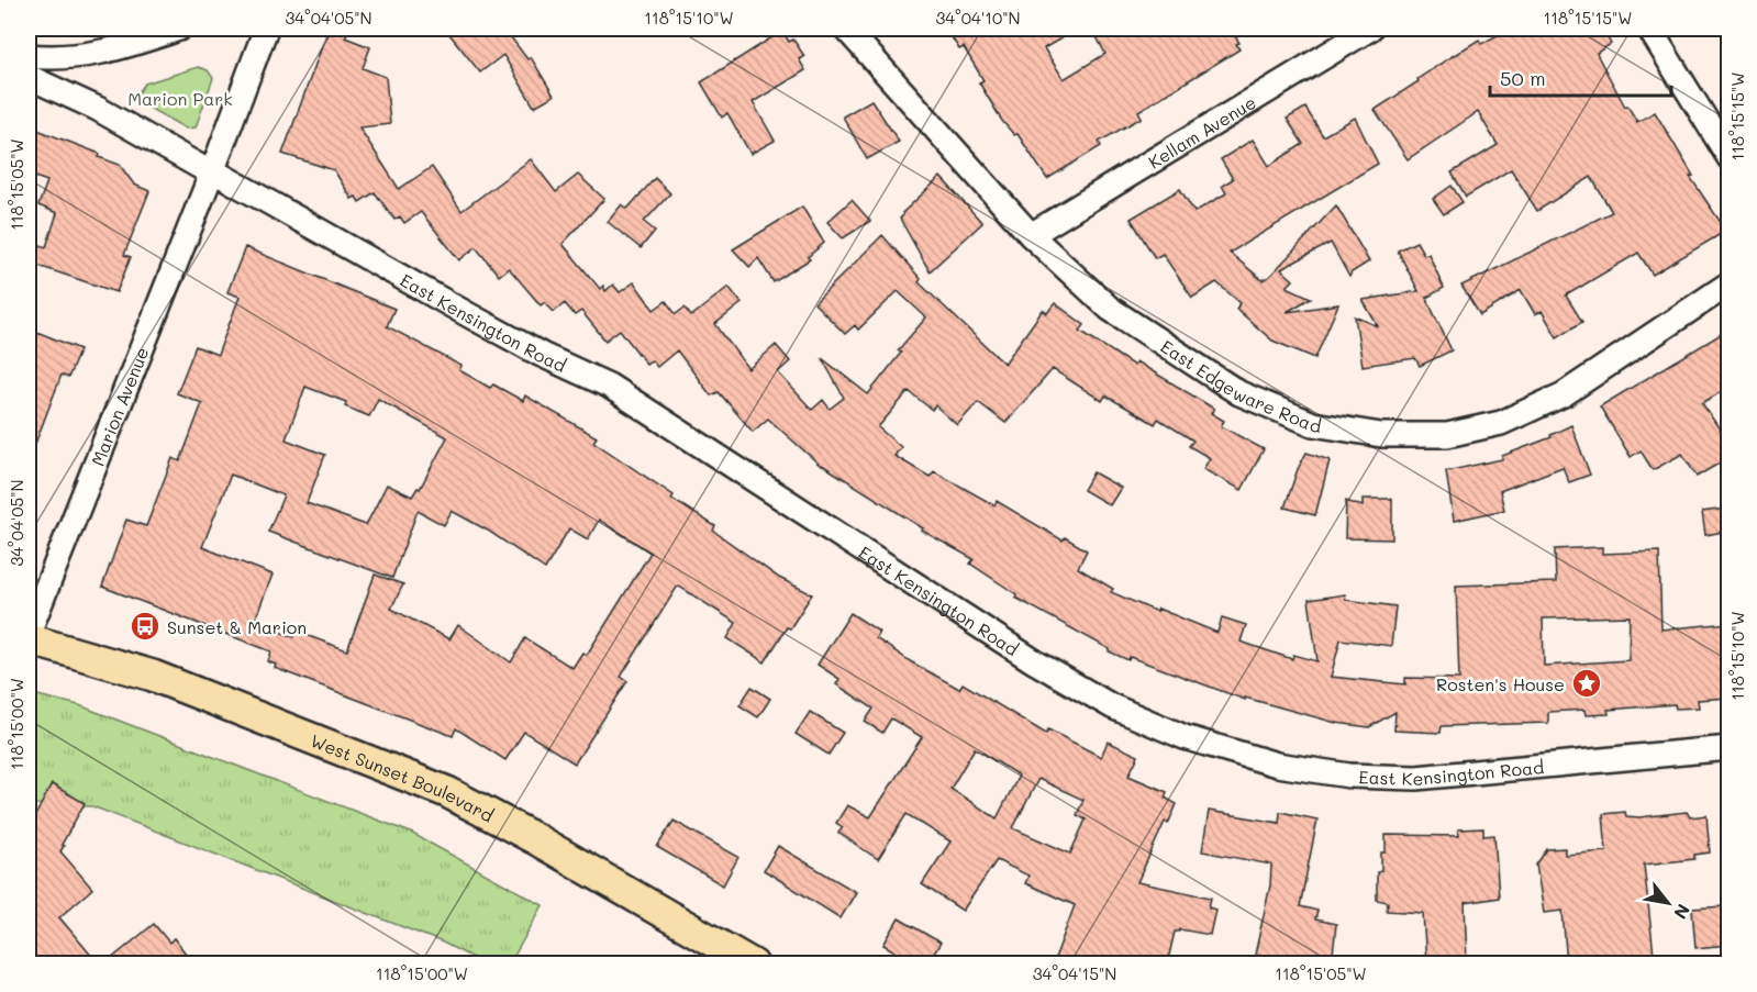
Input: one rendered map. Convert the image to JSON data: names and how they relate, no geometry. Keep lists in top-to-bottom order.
{
  "streets": {
    "main road": ["West Sunset Boulevard"],
    "street": [
      "Kellam Avenue",
      "East Kensington Road",
      "East Edgeware Road",
      "Marion Avenue"
    ]
  },
  "crossings": [
    ["Kellam Avenue", "East Edgeware Road"],
    ["East Kensington Road", "Marion Avenue"]
  ],
  "parks": ["Marion Park"],
  "places": {
    "bus stop": ["Sunset & Marion"],
    "place": ["Rosten's House"]
  },
  "scale_bar": "50 m",
  "north": "bottom right",
  "coordinates": [
    "34°04'05\"N",
    "118°15'10\"W",
    "34°04'10\"N",
    "118°15'15\"W",
    "118°15'05\"W",
    "118°15'00\"W",
    "34°04'15\"N"
  ]
}
